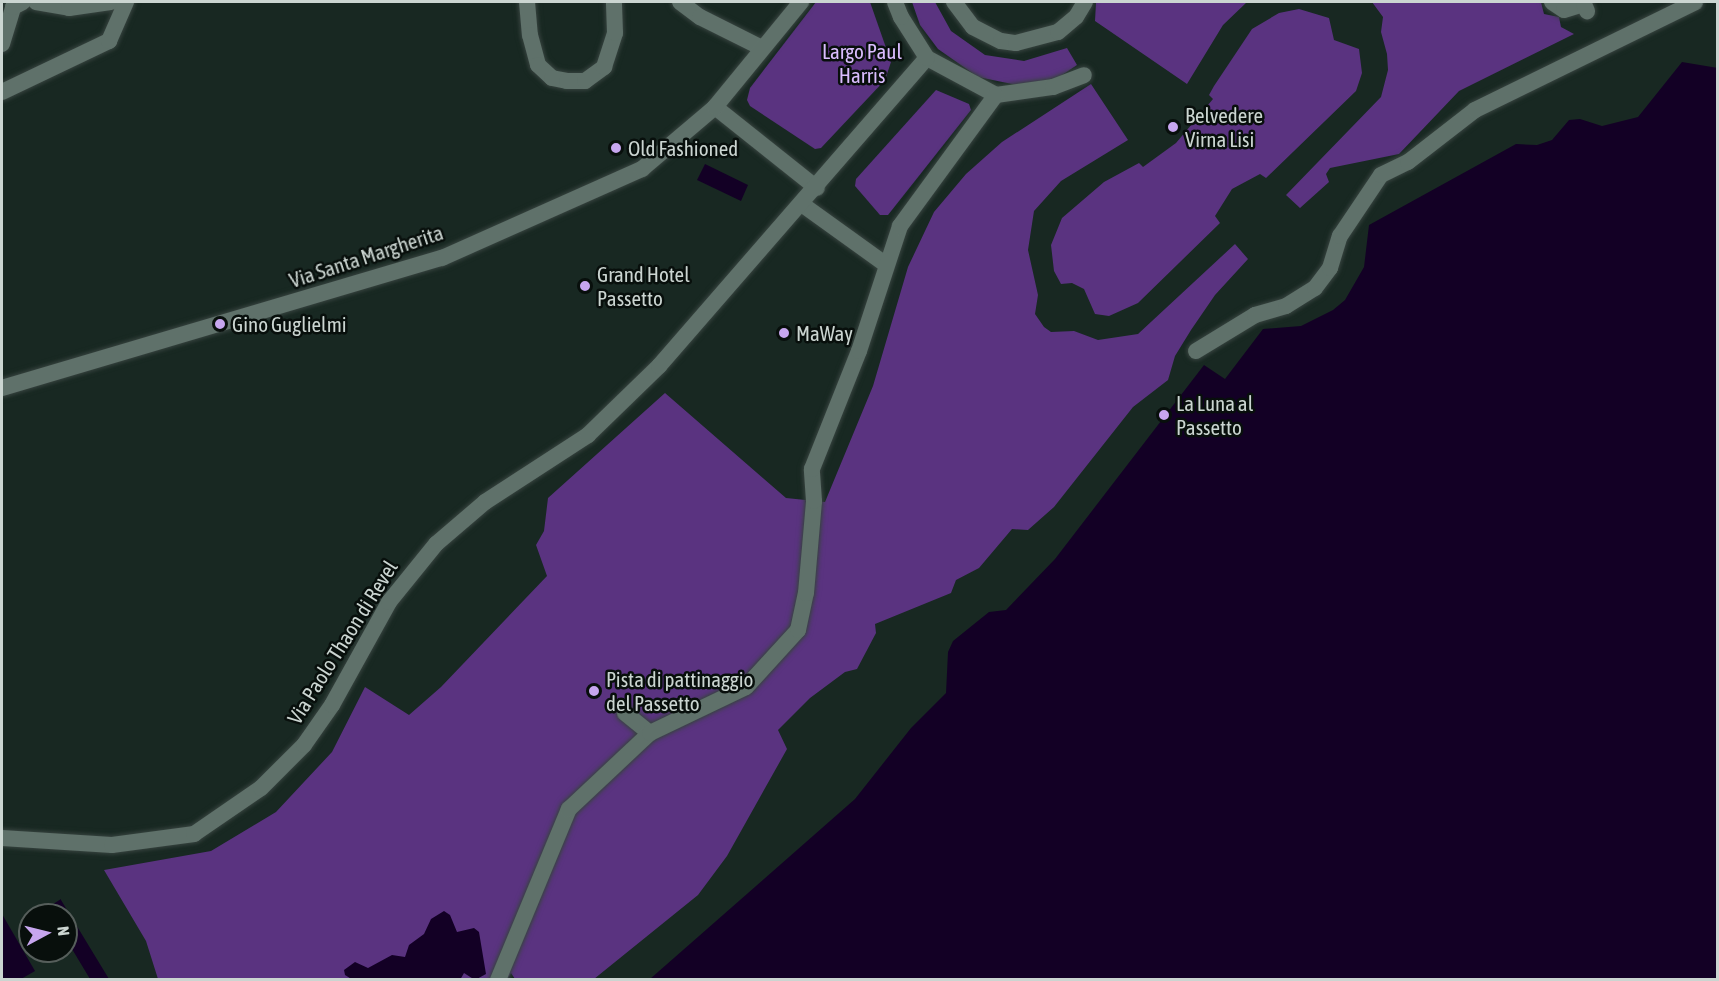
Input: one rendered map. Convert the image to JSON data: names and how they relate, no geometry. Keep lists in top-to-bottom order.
{
  "streets": {
    "street": ["Via Santa Margherita", "Via Paolo Thaon di Revel"]
  },
  "parks": ["Largo Paul Harris"],
  "places": [
    "Belvedere Virna Lisi",
    "Old Fashioned",
    "Grand Hotel Passetto",
    "Gino Guglielmi",
    "MaWay",
    "La Luna al Passetto",
    "Pista di pattinaggio del Passetto"
  ],
  "north": "right"
}
